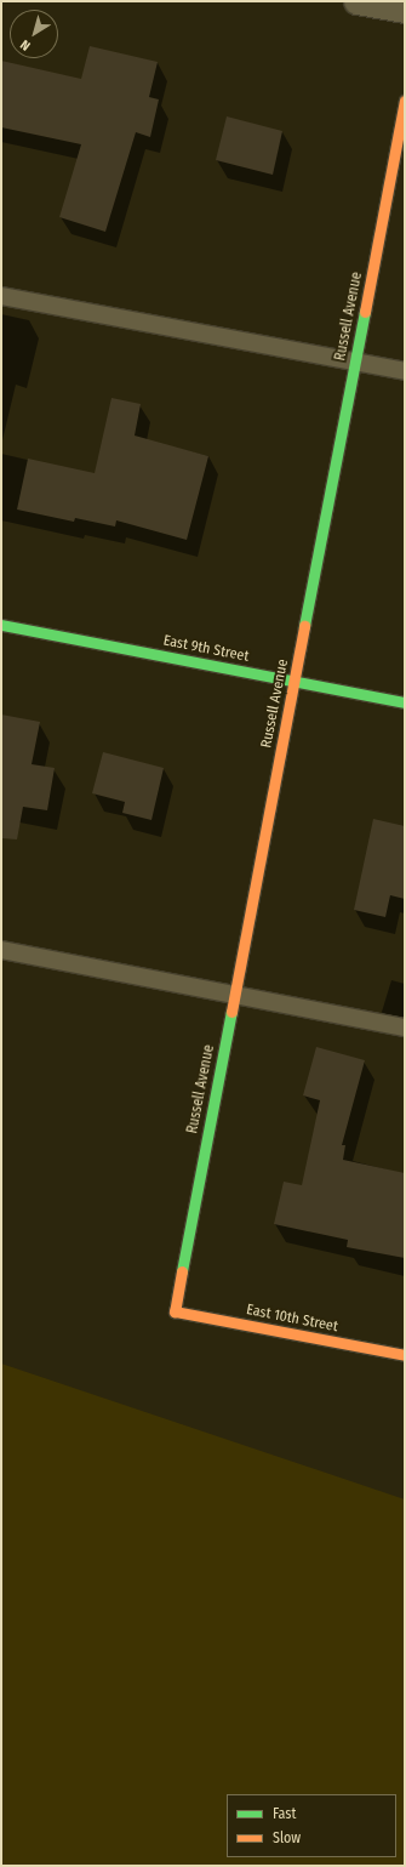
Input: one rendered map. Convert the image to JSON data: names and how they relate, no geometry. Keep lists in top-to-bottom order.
{
  "streets": {
    "street": ["Russell Avenue", "East 9th Street", "East 10th Street"]
  },
  "crossings": [
    ["Russell Avenue", "East 9th Street"],
    ["Russell Avenue", "East 10th Street"]
  ],
  "legend": ["Fast", "Slow"],
  "north": "bottom left"
}
